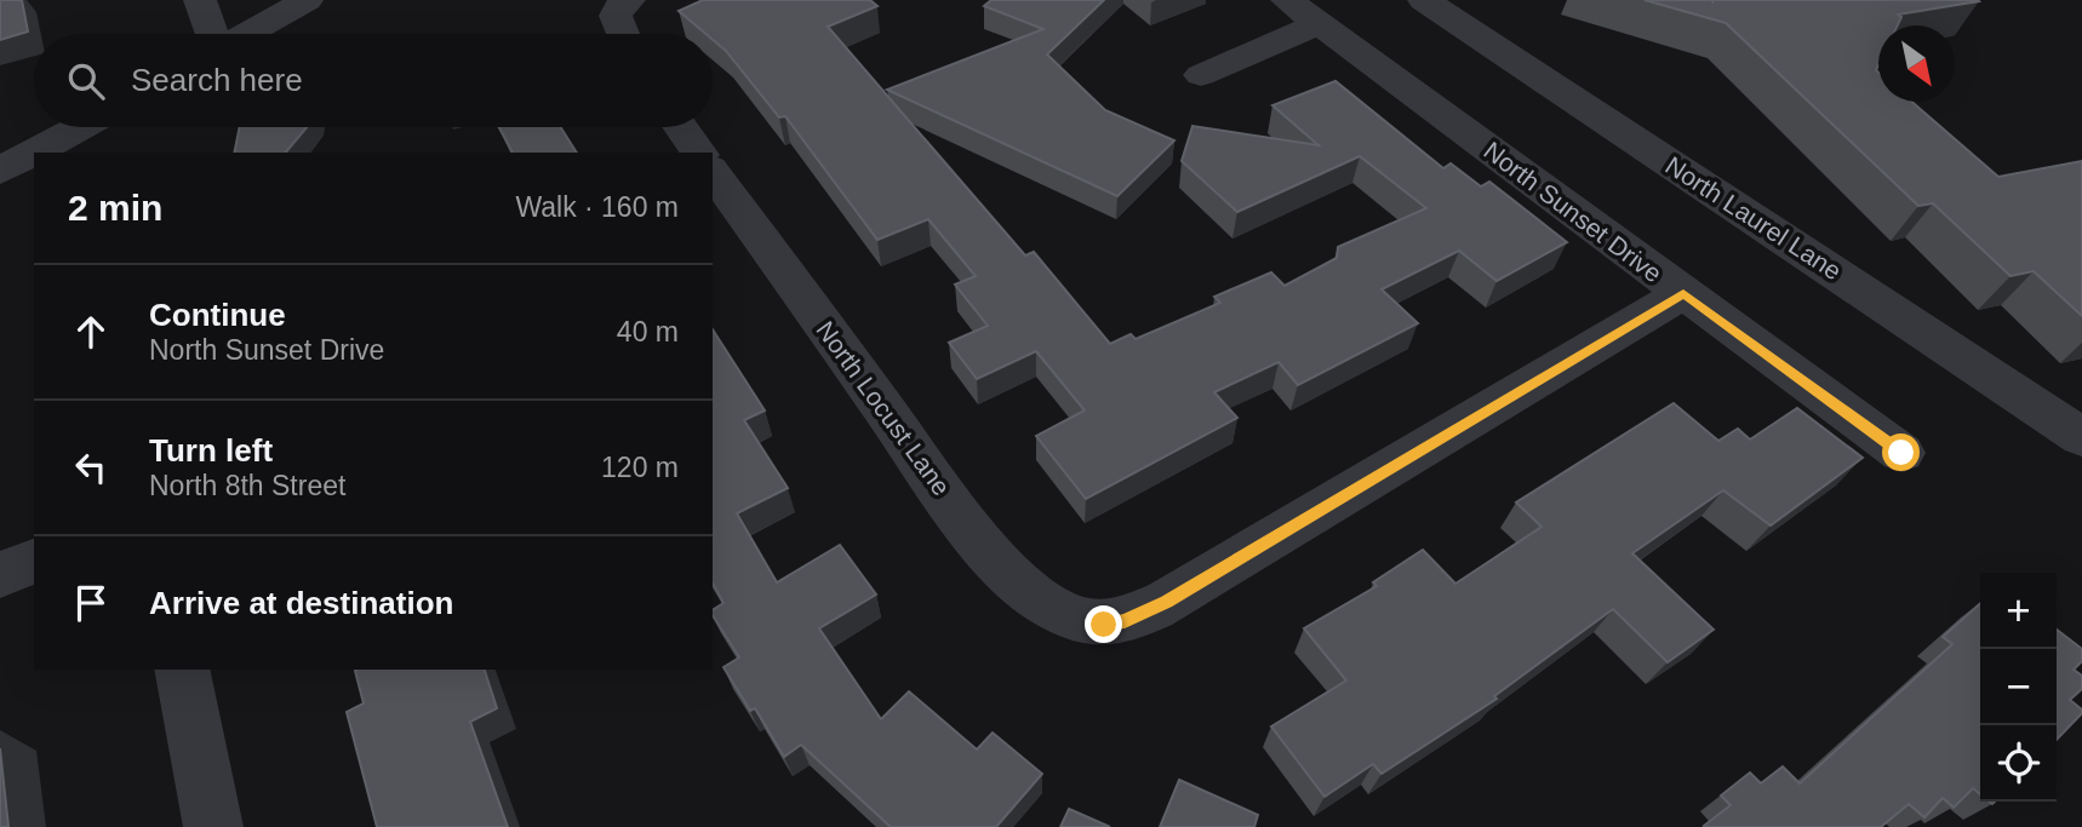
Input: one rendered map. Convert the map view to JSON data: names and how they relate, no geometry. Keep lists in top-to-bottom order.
{
  "streets": {
    "street": ["North Sunset Drive", "North Laurel Lane", "North Locust Lane"]
  },
  "crossings": [
    ["North Sunset Drive", "North Locust Lane"]
  ],
  "north": "bottom right",
  "page": {
    "search": "Search here",
    "heading": ["2 min", "Walk · 160 m"],
    "list": [
      ["Continue", "North Sunset Drive", "40 m"],
      ["Turn left", "North 8th Street", "120 m"],
      "Arrive at destination"
    ],
    "map_buttons": ["+", "−"]
  }
}
